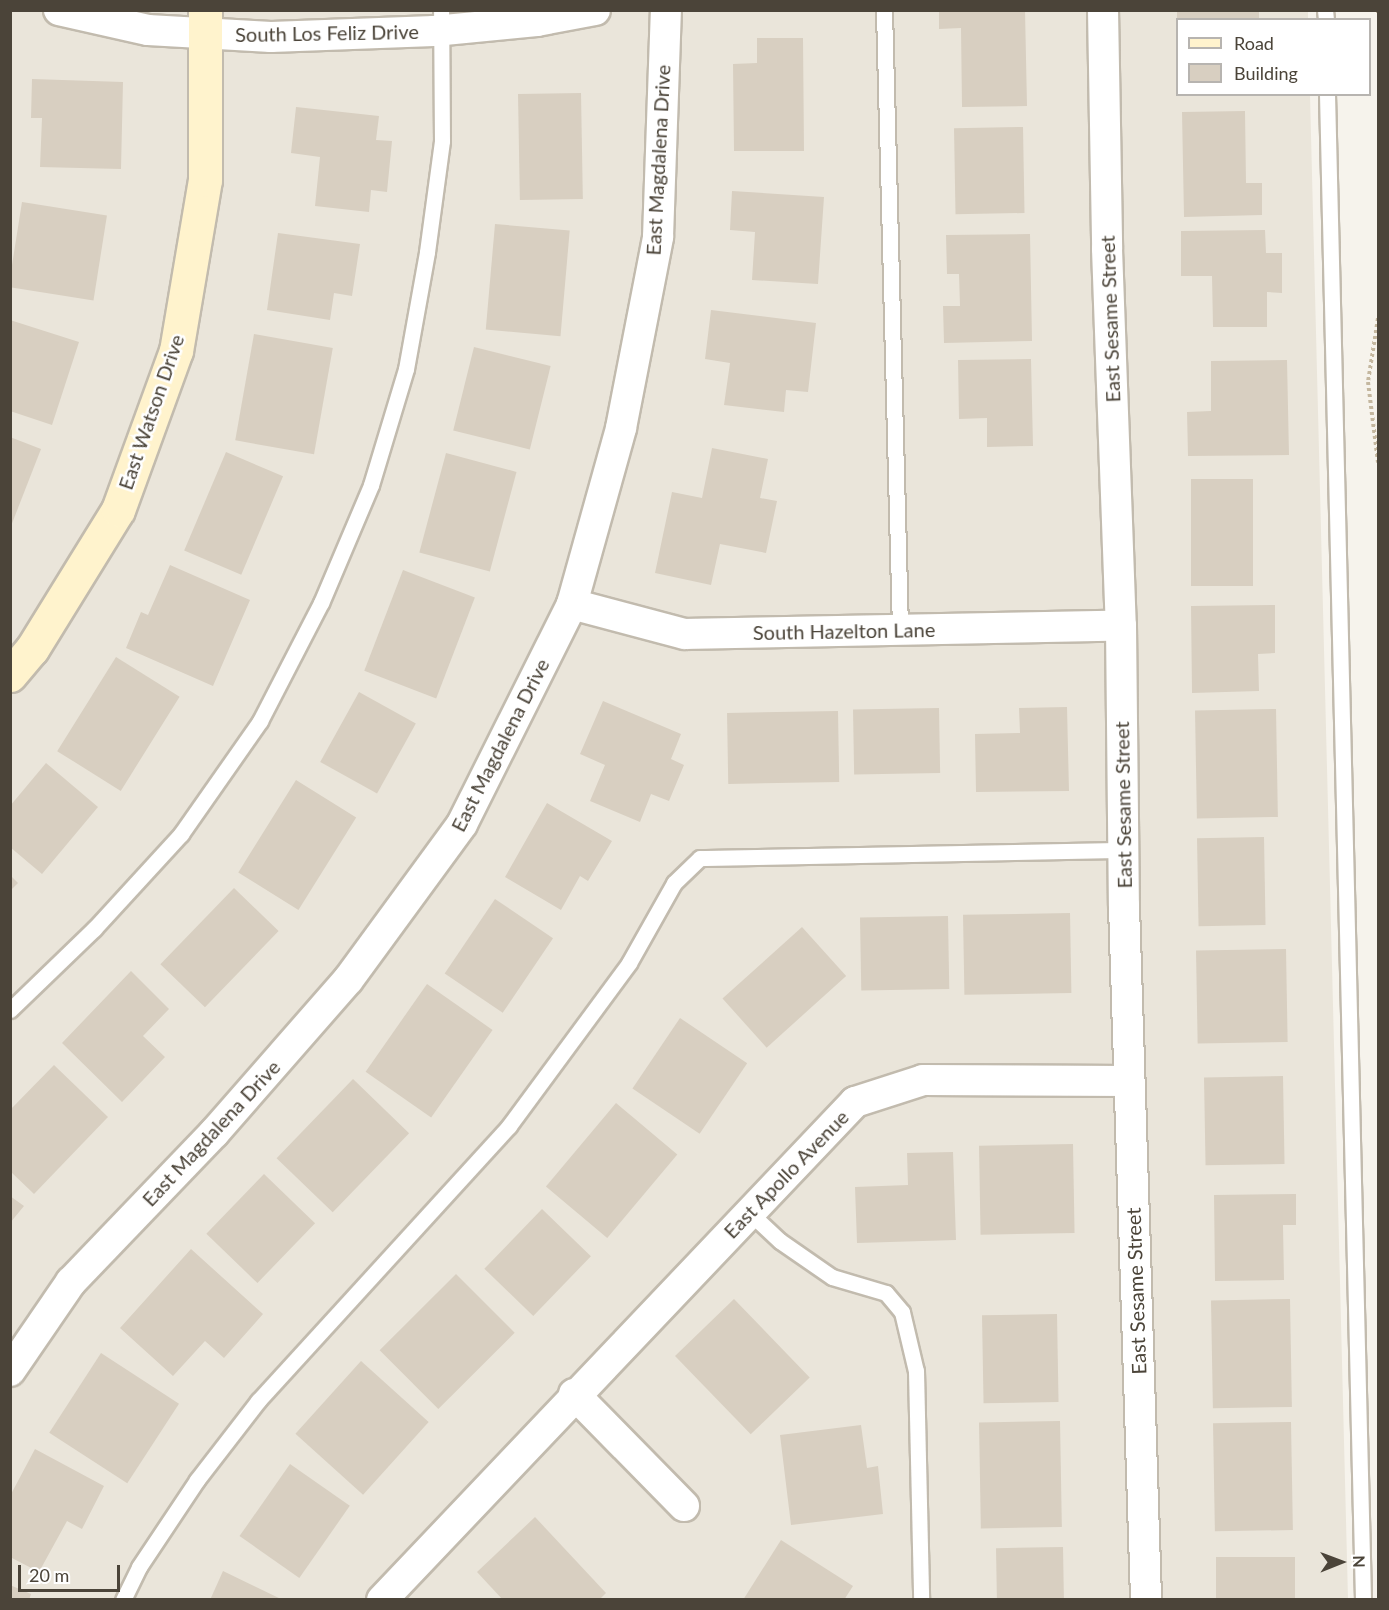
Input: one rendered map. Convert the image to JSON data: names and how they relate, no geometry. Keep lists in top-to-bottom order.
{
  "streets": {
    "street": [
      "South Los Feliz Drive",
      "East Magdalena Drive",
      "East Sesame Street",
      "East Watson Drive",
      "South Hazelton Lane",
      "East Apollo Avenue"
    ]
  },
  "crossings": [
    ["South Los Feliz Drive", "East Watson Drive"],
    ["East Magdalena Drive", "South Hazelton Lane"],
    ["East Sesame Street", "South Hazelton Lane"],
    ["East Sesame Street", "East Apollo Avenue"]
  ],
  "legend": ["Road", "Building"],
  "scale_bar": "20 m",
  "north": "right"
}
